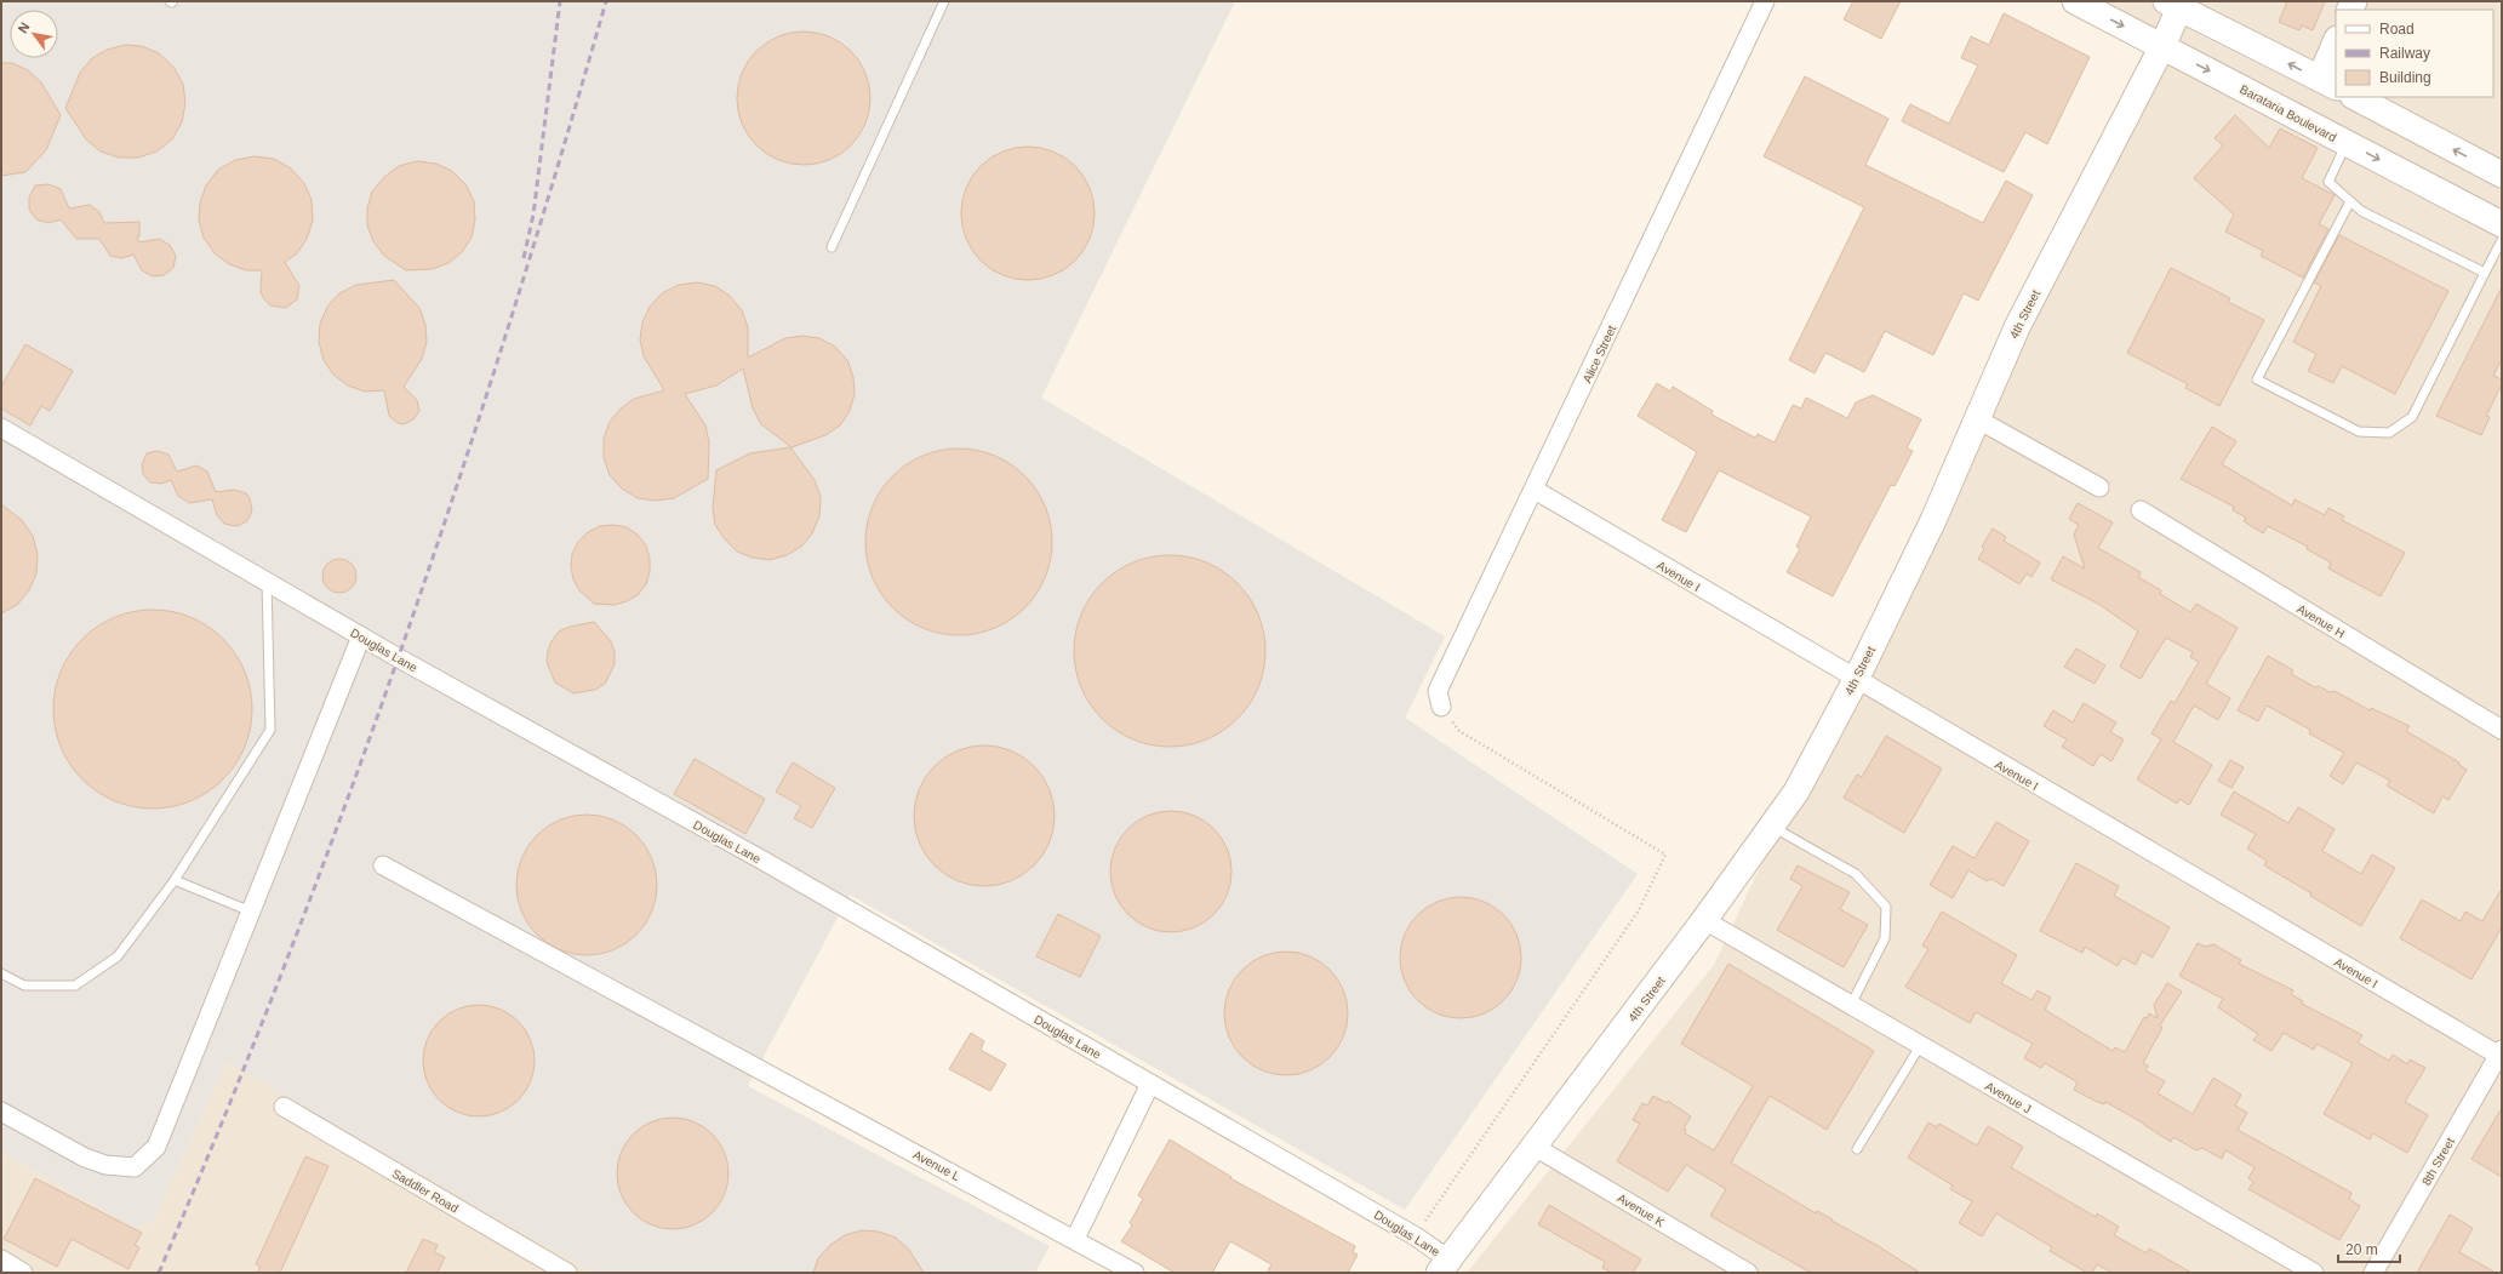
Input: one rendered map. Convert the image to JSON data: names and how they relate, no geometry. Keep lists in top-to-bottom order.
{
  "streets": {
    "main road": ["Barataria Boulevard", "4th Street"],
    "street": [
      "Alice Street",
      "Avenue I",
      "Avenue H",
      "Douglas Lane",
      "Avenue J",
      "8th Street",
      "Avenue L",
      "Saddler Road",
      "Avenue K"
    ]
  },
  "crossings": [
    ["Barataria Boulevard", "4th Street"],
    ["4th Street", "Avenue I"],
    ["4th Street", "Douglas Lane"],
    ["4th Street", "Avenue J"],
    ["4th Street", "Avenue K"],
    ["Alice Street", "Avenue I"],
    ["Avenue I", "8th Street"]
  ],
  "legend": ["Road", "Railway", "Building"],
  "scale_bar": "20 m",
  "north": "top left"
}
